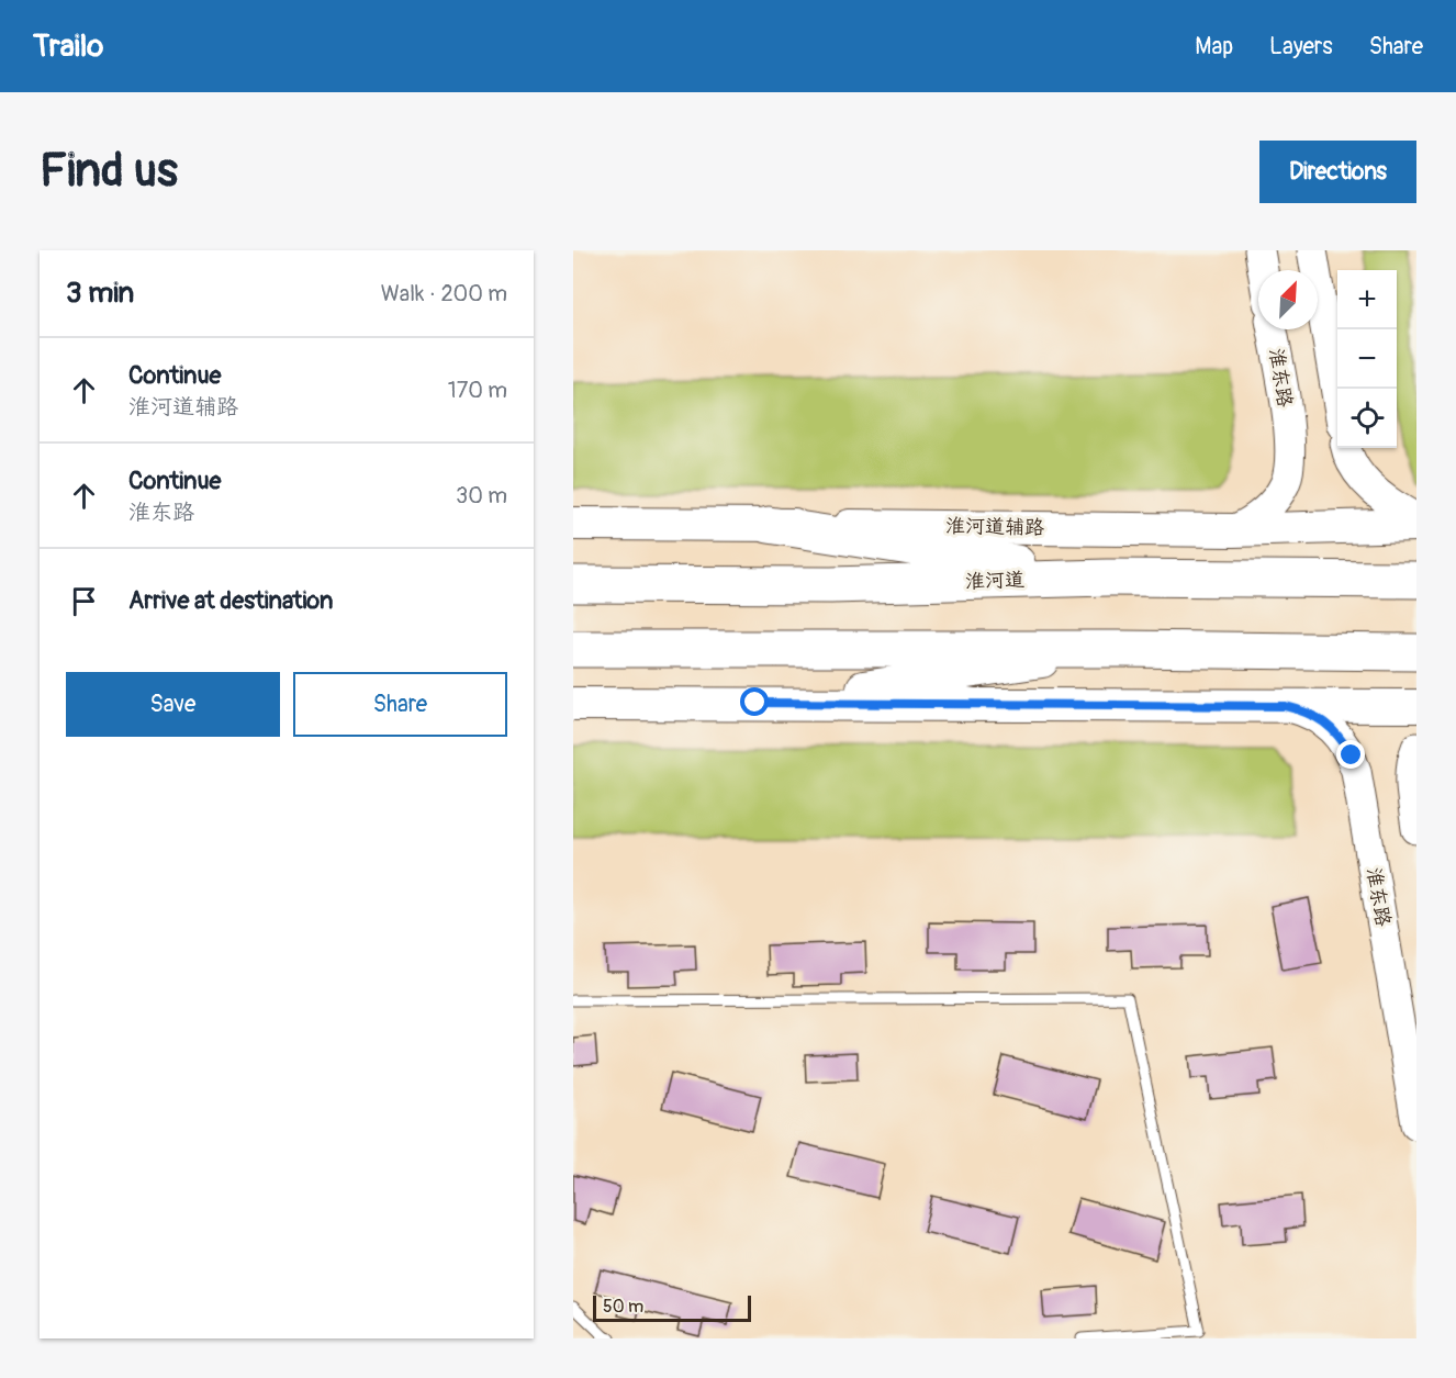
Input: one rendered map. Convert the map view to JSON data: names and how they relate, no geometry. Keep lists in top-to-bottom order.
{
  "streets": {
    "highway": ["淮河道"],
    "main road": ["淮东路", "淮河道辅路"]
  },
  "crossings": [
    ["淮东路", "淮河道辅路"]
  ],
  "scale_bar": "50 m",
  "north": "top right",
  "page": {
    "header": "Trailo",
    "nav": ["Map", "Layers", "Share"],
    "buttons": [
      "Directions",
      ["Save", "Share"]
    ],
    "title": "Find us",
    "heading": ["3 min", "Walk · 200 m"],
    "map_buttons": ["+", "−"],
    "list": [
      ["Continue", "淮河道辅路", "170 m"],
      ["Continue", "淮东路", "30 m"],
      "Arrive at destination"
    ],
    "scale": "50 m"
  }
}
